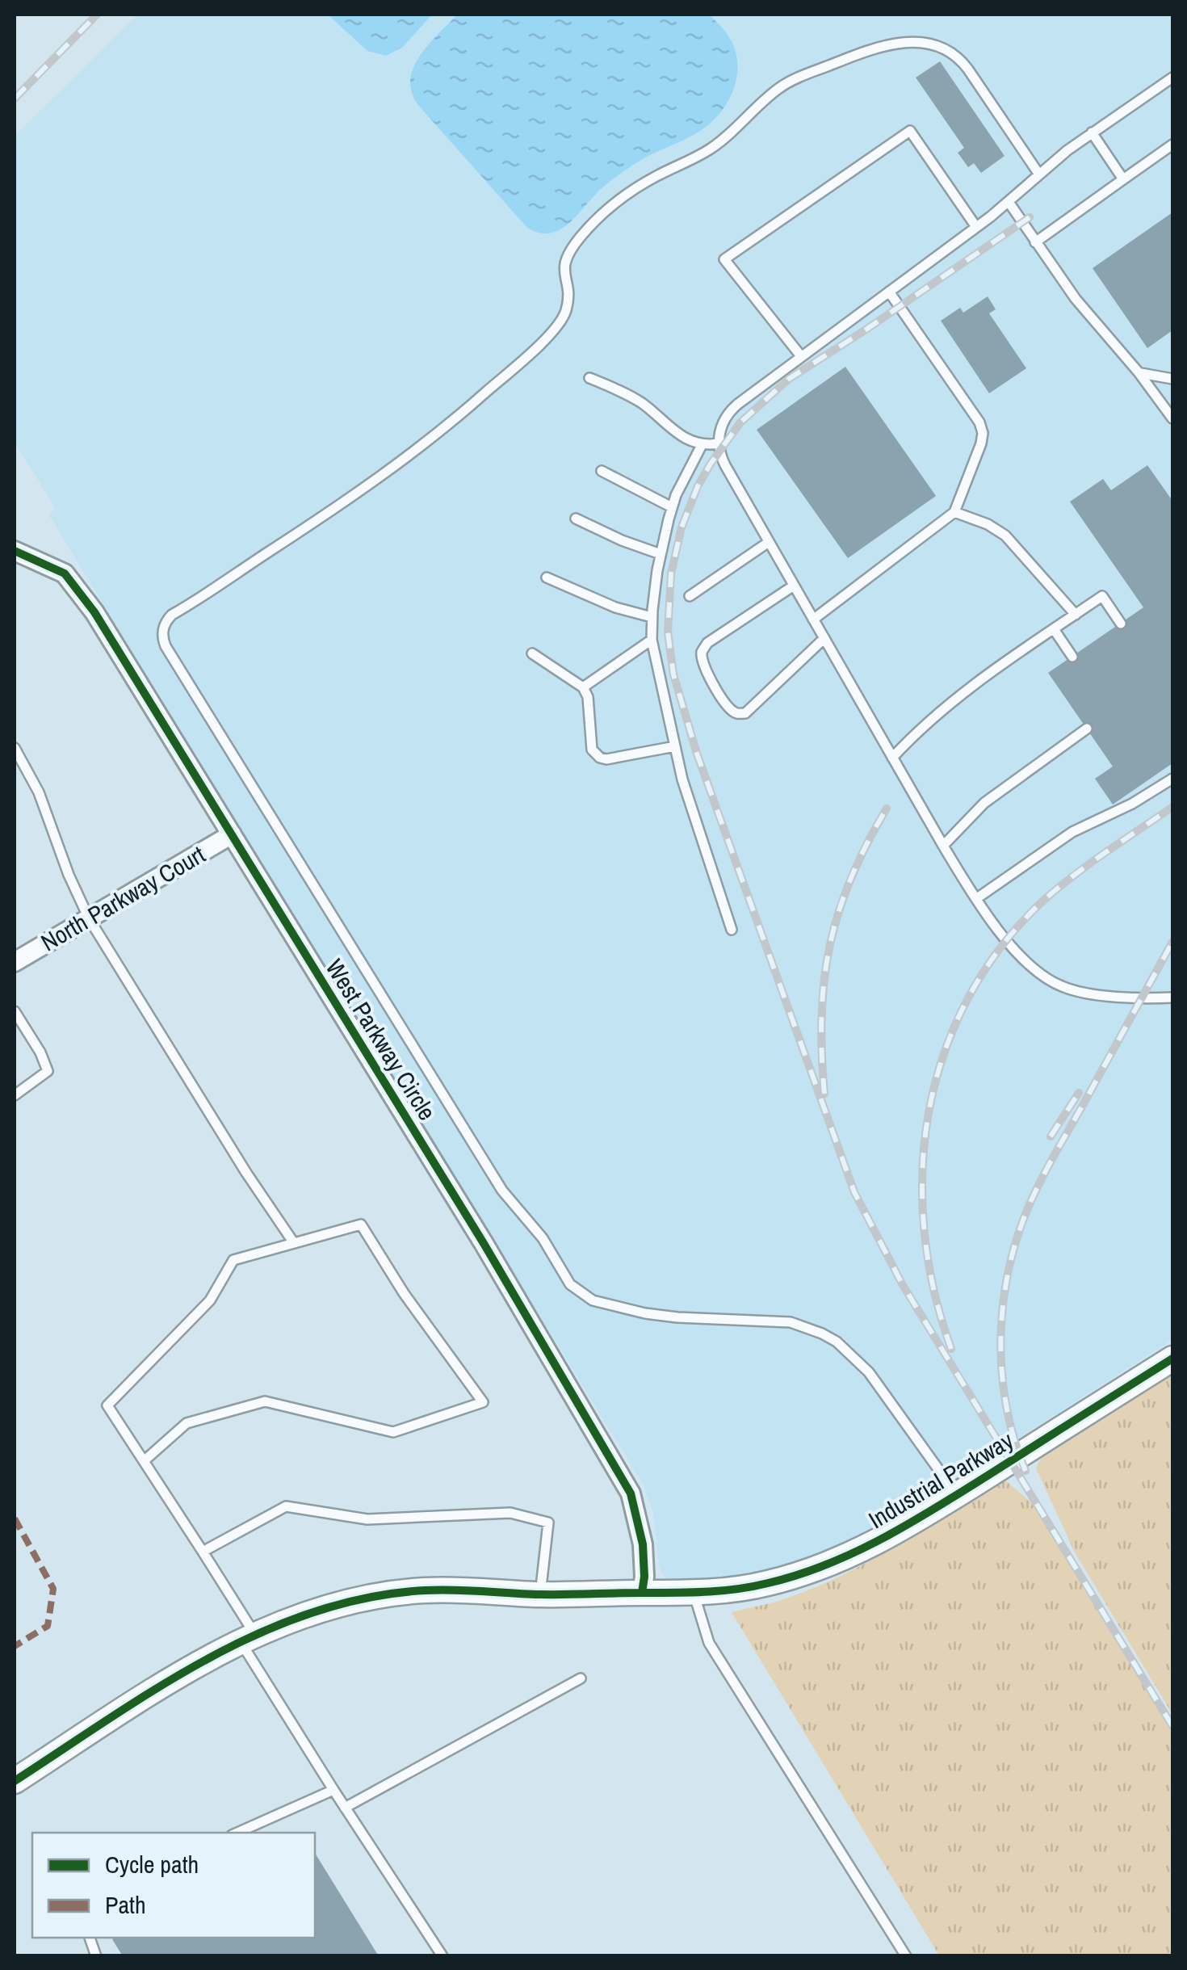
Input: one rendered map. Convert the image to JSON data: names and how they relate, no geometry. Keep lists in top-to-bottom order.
{
  "streets": {
    "street": ["North Parkway Court", "West Parkway Circle", "Industrial Parkway"]
  },
  "crossings": [
    ["North Parkway Court", "West Parkway Circle"],
    ["West Parkway Circle", "Industrial Parkway"]
  ],
  "legend": ["Cycle path", "Path"]
}
